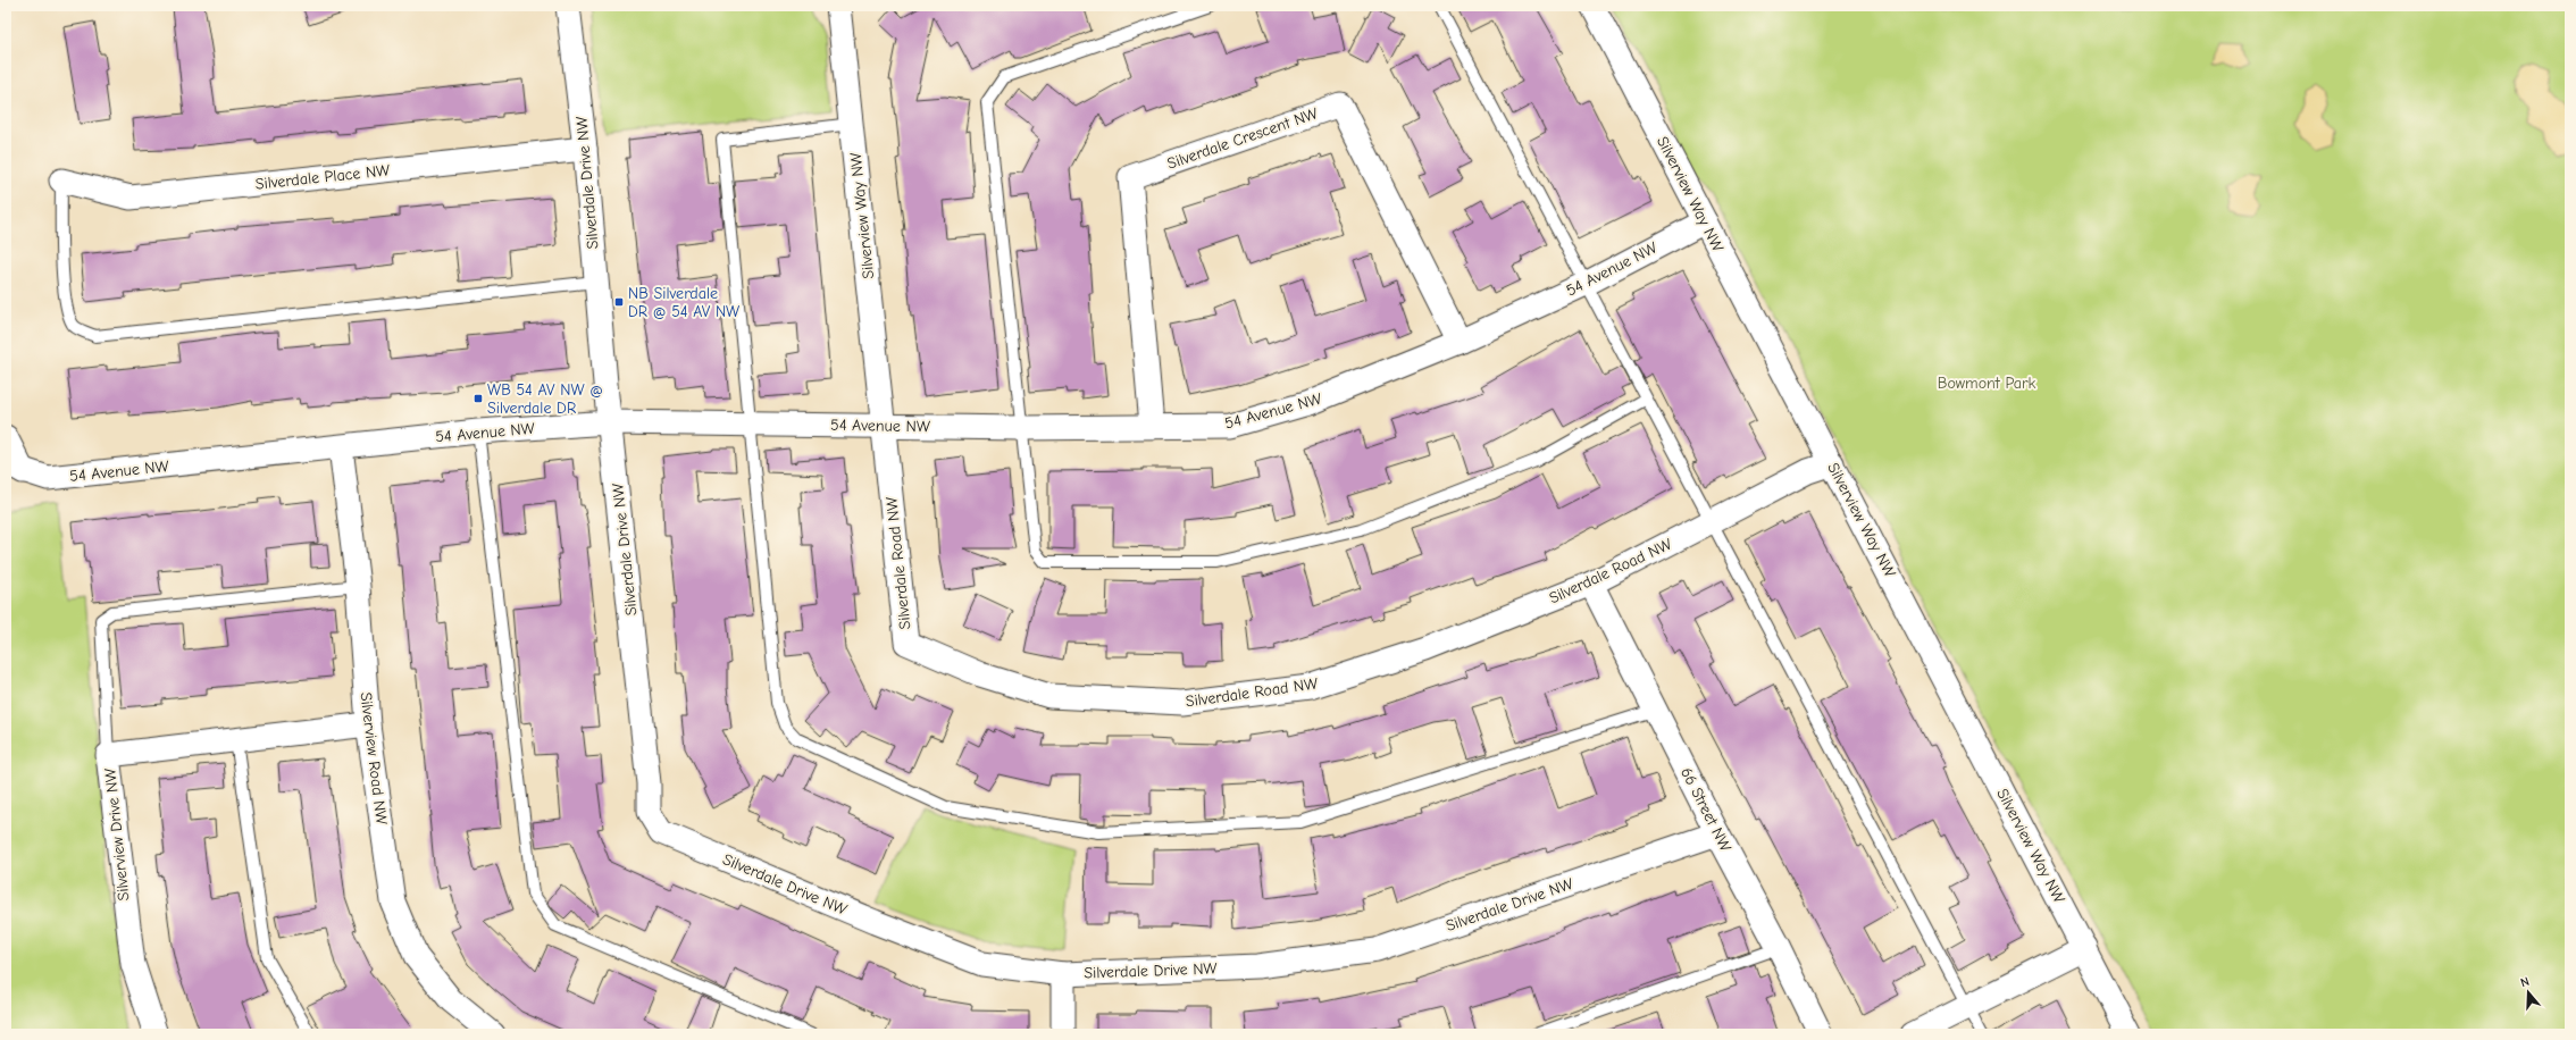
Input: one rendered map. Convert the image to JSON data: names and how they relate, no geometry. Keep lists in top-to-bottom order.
{
  "streets": {
    "street": [
      "Silverdale Crescent NW",
      "Silverdale Place NW",
      "Silverdale Drive NW",
      "Silverview Way NW",
      "54 Avenue NW",
      "Silverdale Road NW",
      "Silverview Road NW",
      "66 Street NW",
      "Silverview Drive NW"
    ]
  },
  "crossings": [
    ["Silverdale Crescent NW", "54 Avenue NW"],
    ["Silverdale Place NW", "Silverdale Drive NW"],
    ["Silverdale Drive NW", "54 Avenue NW"],
    ["Silverdale Drive NW", "66 Street NW"],
    ["Silverview Way NW", "54 Avenue NW"],
    ["Silverview Way NW", "Silverdale Road NW"],
    ["54 Avenue NW", "Silverdale Road NW"],
    ["54 Avenue NW", "Silverview Road NW"],
    ["Silverdale Road NW", "66 Street NW"],
    ["Silverview Road NW", "Silverview Drive NW"]
  ],
  "parks": ["Bowmont Park"],
  "places": {
    "transit": ["NB Silverdale DR @ 54 AV NW", "WB 54 AV NW @ Silverdale DR"]
  },
  "north": "top"
}
